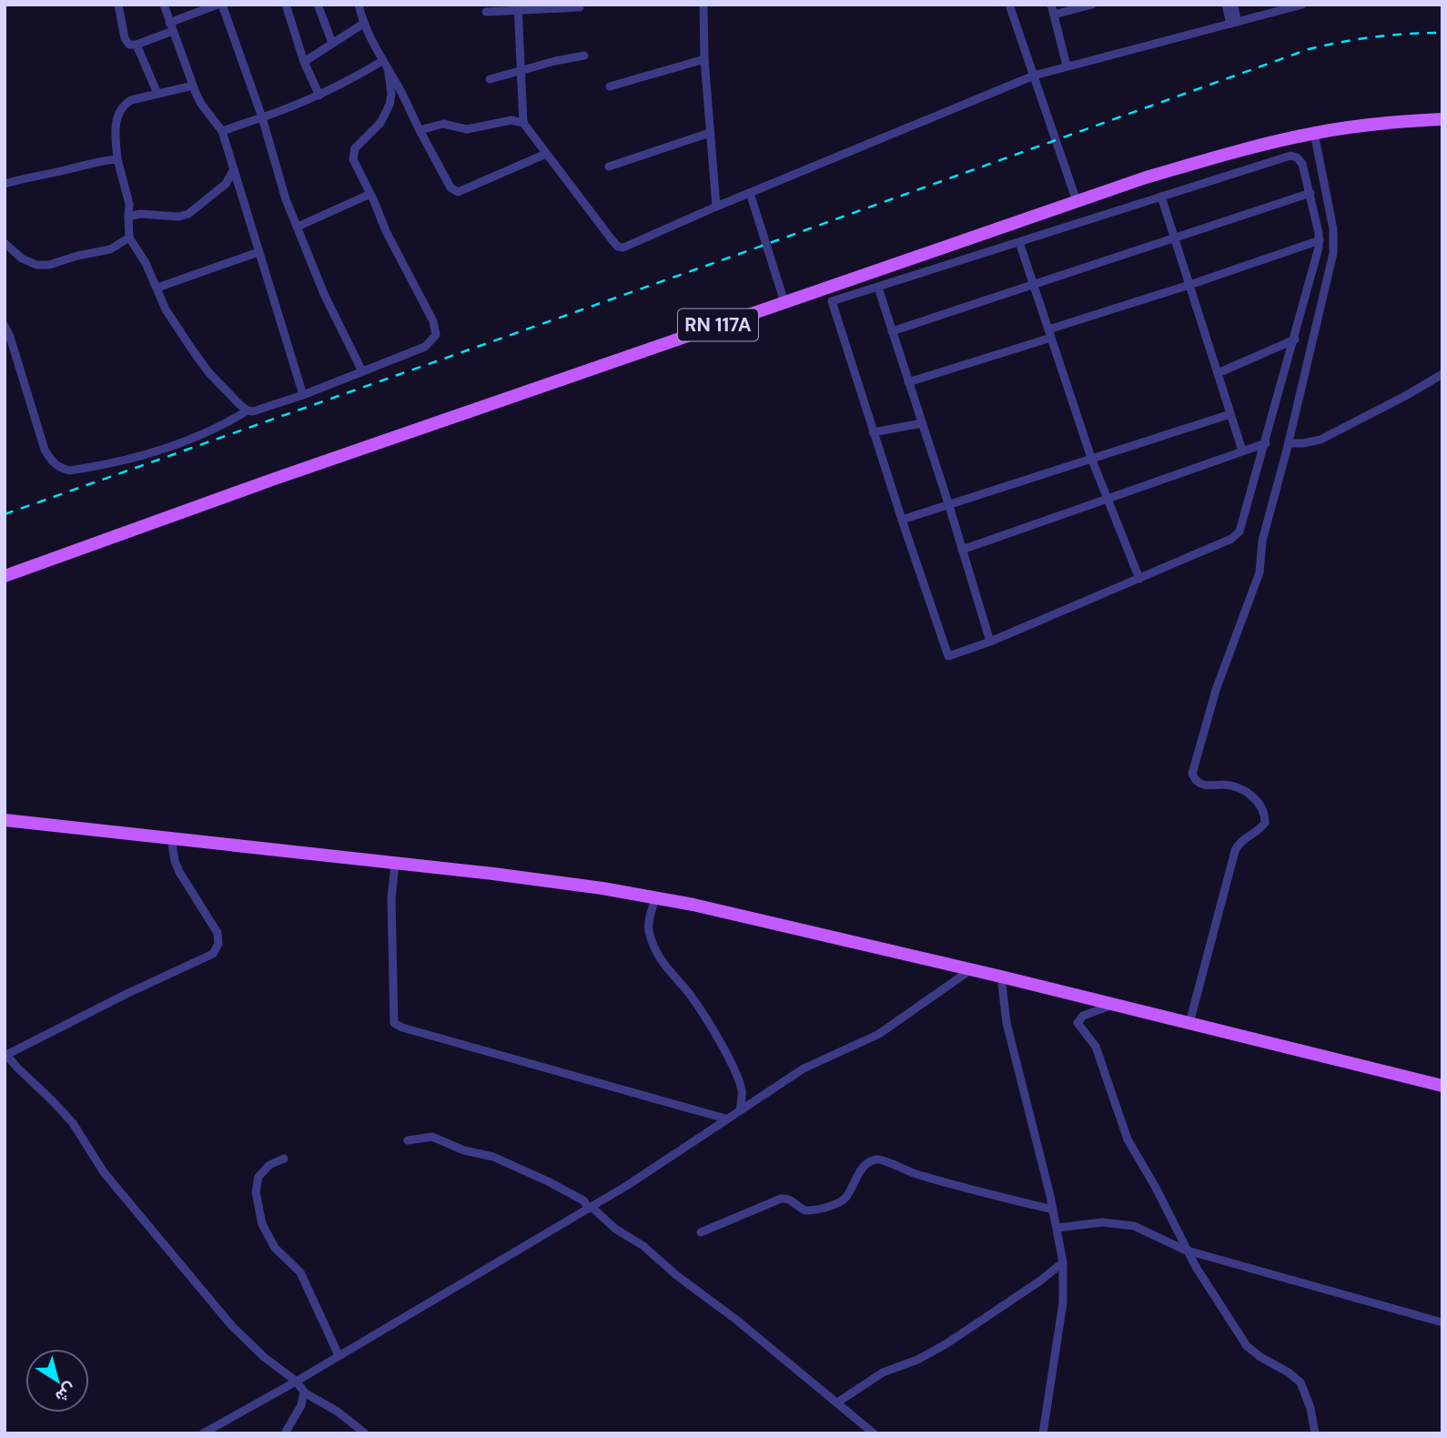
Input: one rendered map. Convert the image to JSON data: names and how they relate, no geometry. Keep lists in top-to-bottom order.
{
  "streets": {
    "main road": ["RN 117A"]
  },
  "north": "bottom right"
}
